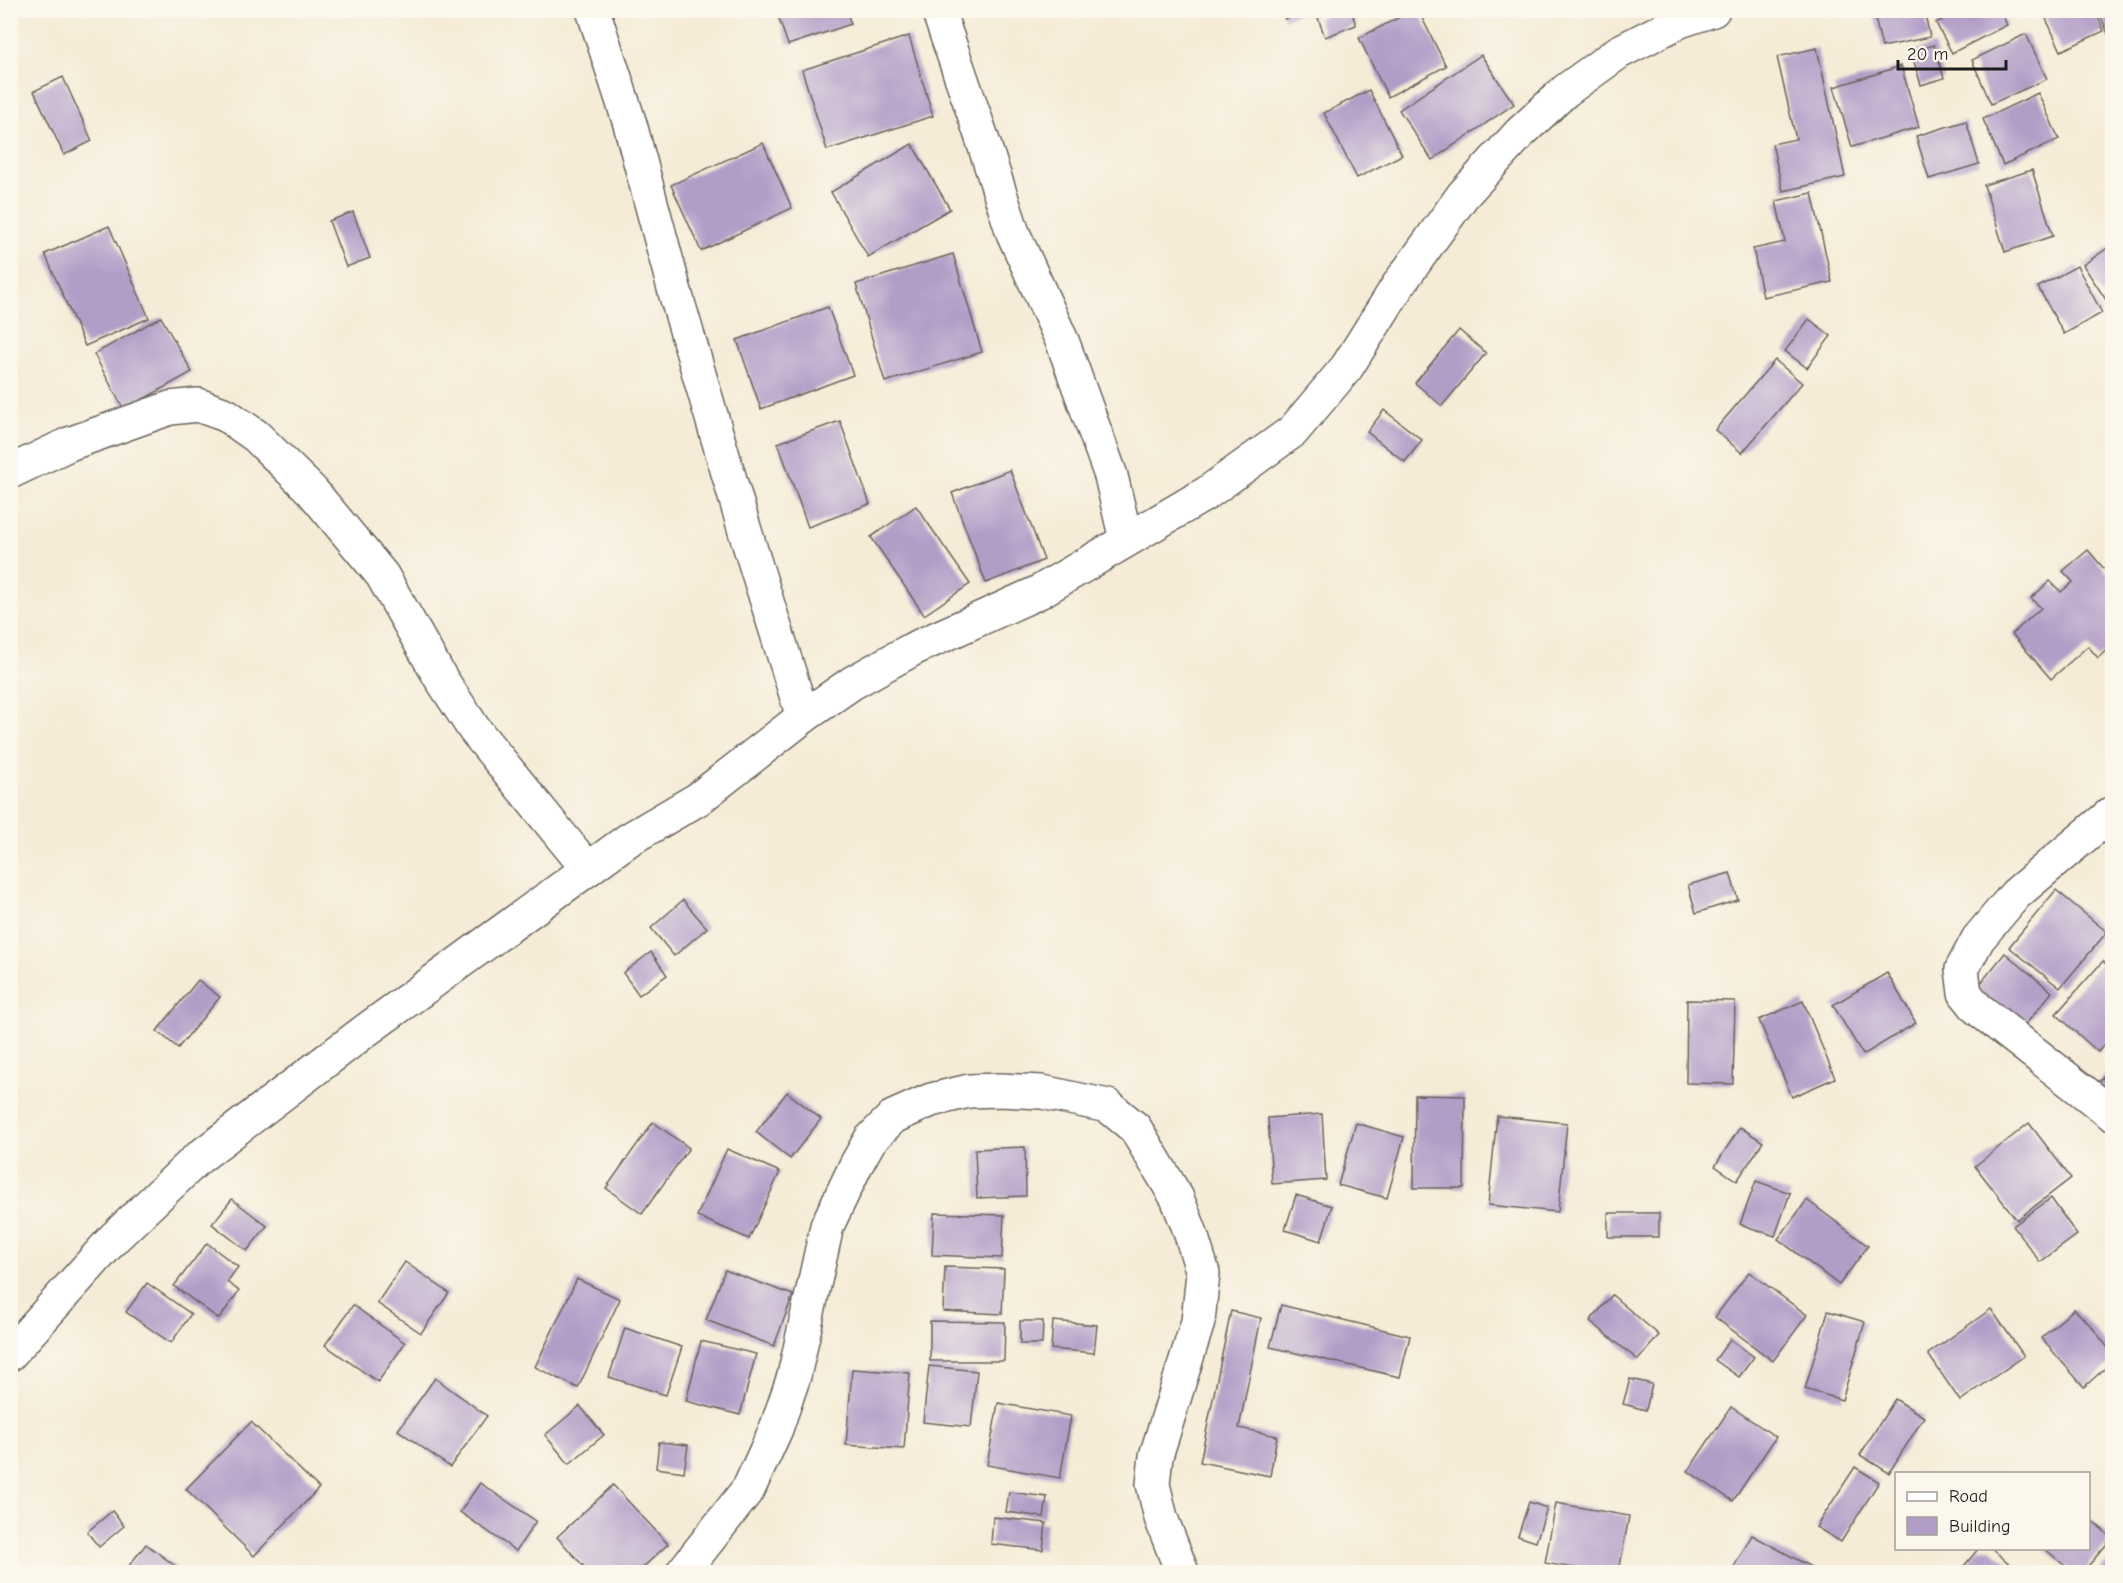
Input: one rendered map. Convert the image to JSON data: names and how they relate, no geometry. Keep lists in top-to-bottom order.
{
  "legend": ["Road", "Building"],
  "scale_bar": "20 m"
}
